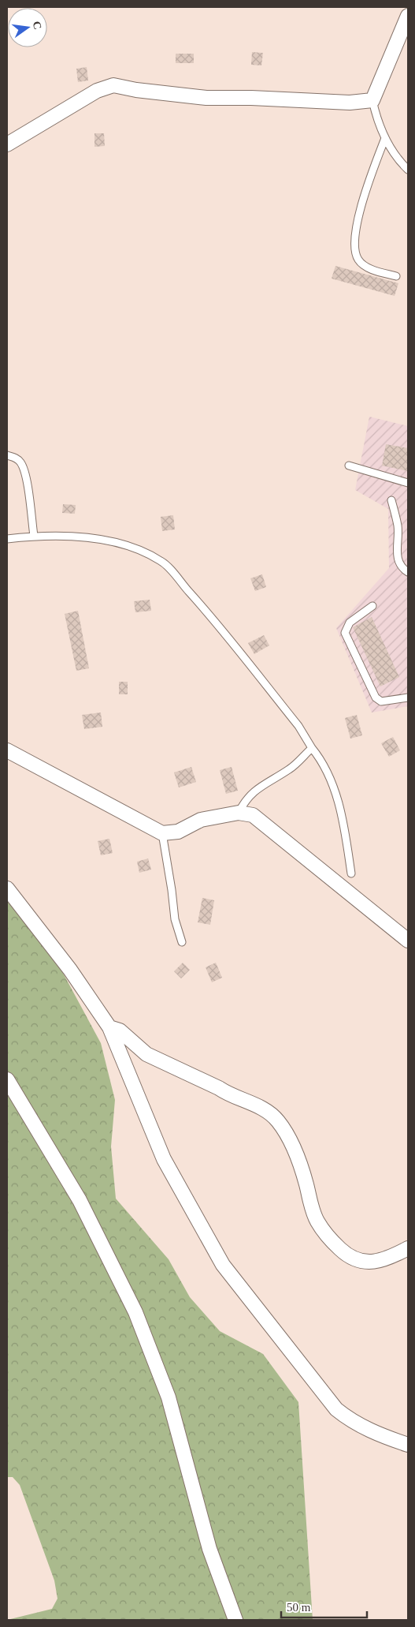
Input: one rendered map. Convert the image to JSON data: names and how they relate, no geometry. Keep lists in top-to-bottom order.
{
  "scale_bar": "50 m",
  "north": "right"
}
